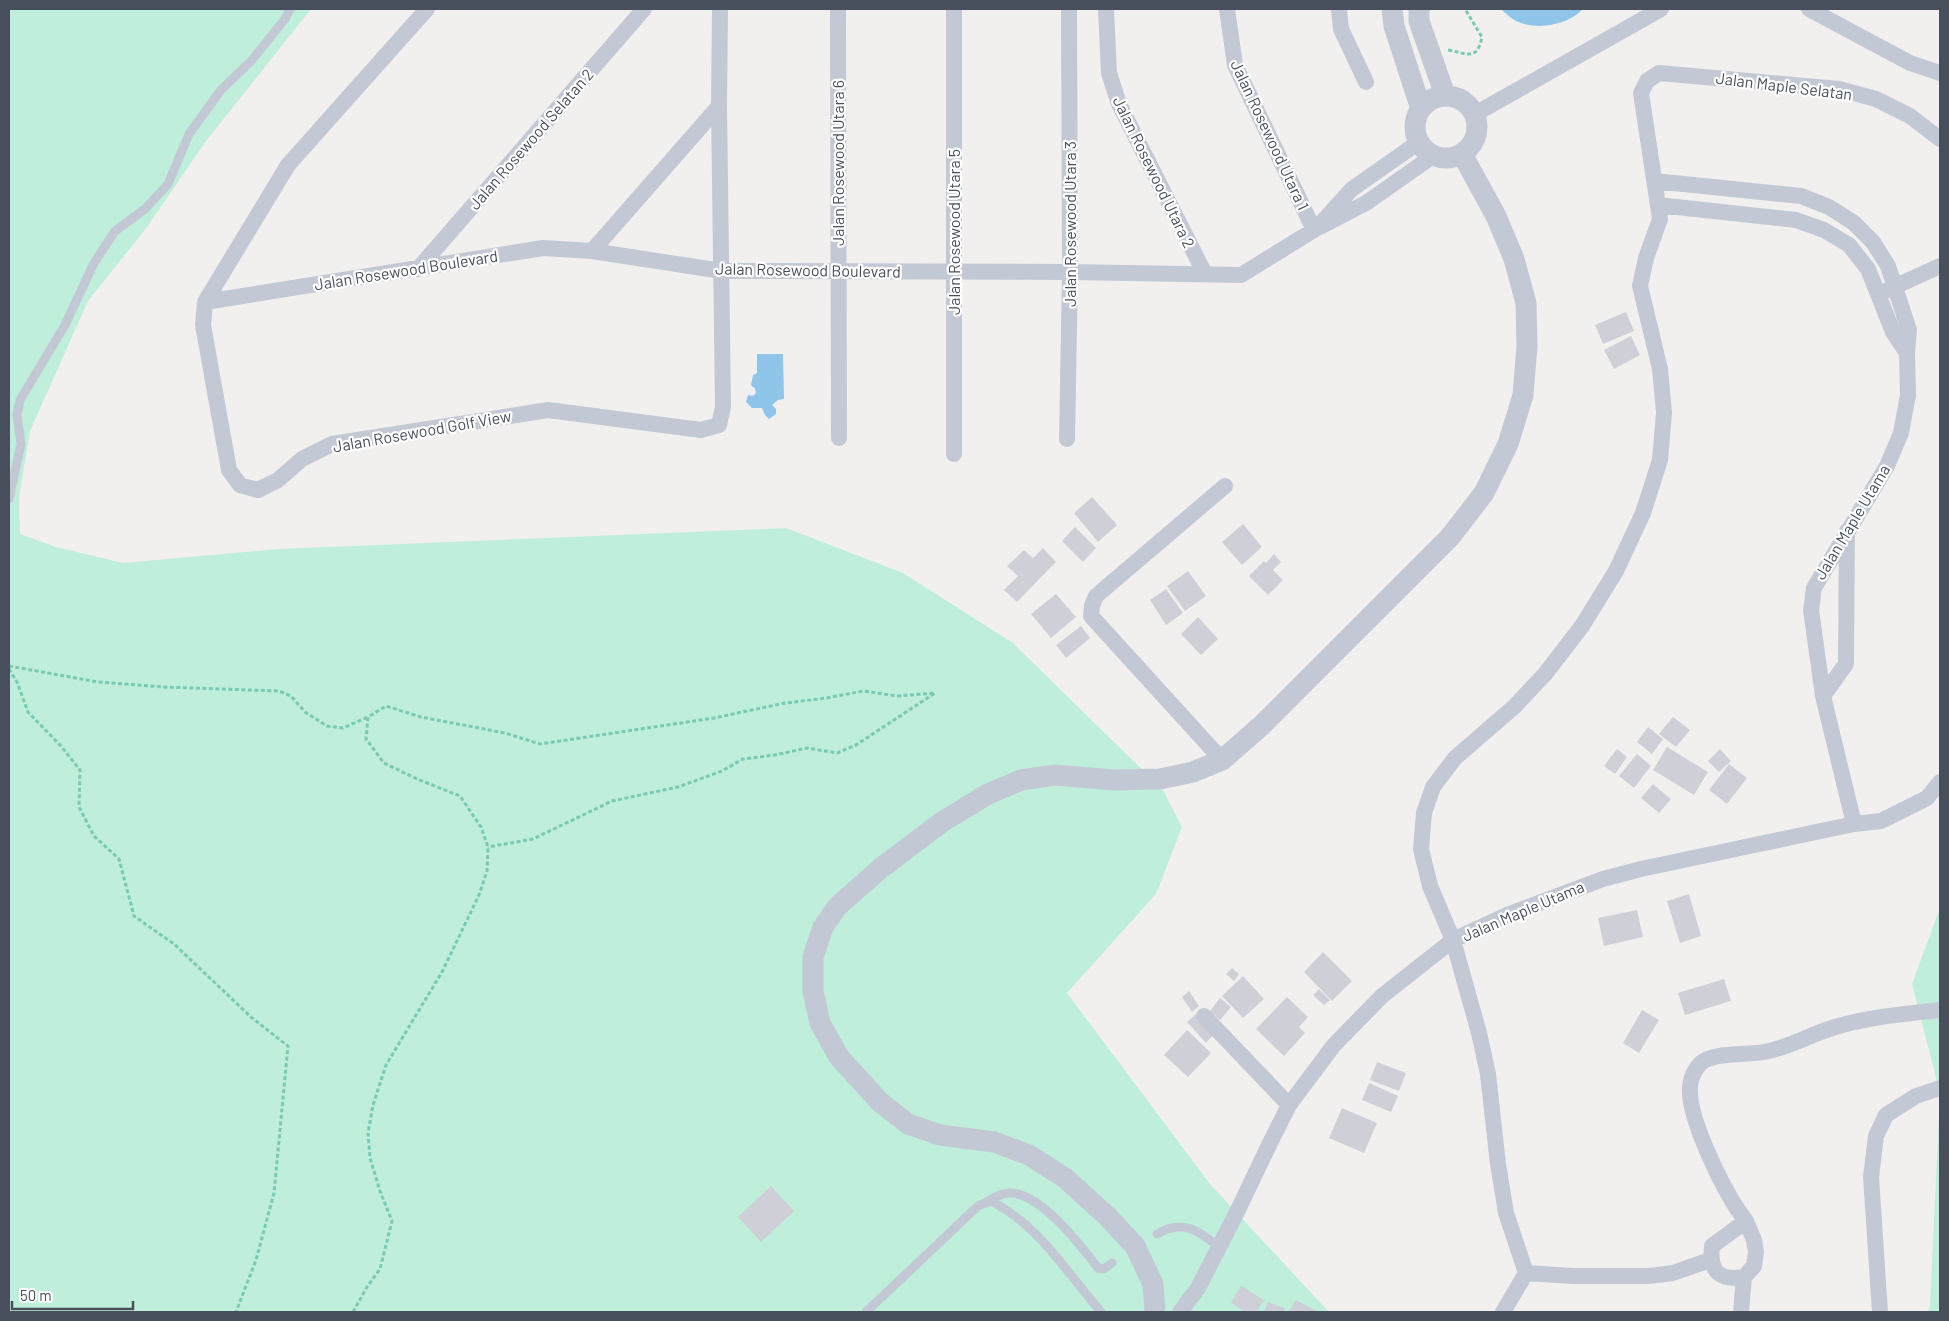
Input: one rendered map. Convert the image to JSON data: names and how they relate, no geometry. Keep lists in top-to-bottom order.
{
  "streets": {
    "street": [
      "Jalan Maple Selatan",
      "Jalan Rosewood Utara 1",
      "Jalan Rosewood Selatan 2",
      "Jalan Rosewood Utara 6",
      "Jalan Rosewood Utara 2",
      "Jalan Rosewood Utara 3",
      "Jalan Rosewood Utara 5",
      "Jalan Rosewood Boulevard",
      "Jalan Rosewood Golf View",
      "Jalan Maple Utama"
    ]
  },
  "crossings": [
    ["Jalan Maple Selatan", "Jalan Maple Utama"],
    ["Jalan Rosewood Utara 1", "Jalan Rosewood Boulevard"],
    ["Jalan Rosewood Selatan 2", "Jalan Rosewood Boulevard"],
    ["Jalan Rosewood Utara 6", "Jalan Rosewood Boulevard"],
    ["Jalan Rosewood Utara 2", "Jalan Rosewood Boulevard"],
    ["Jalan Rosewood Utara 3", "Jalan Rosewood Boulevard"],
    ["Jalan Rosewood Utara 5", "Jalan Rosewood Boulevard"],
    ["Jalan Rosewood Boulevard", "Jalan Rosewood Golf View"]
  ],
  "scale_bar": "50 m"
}
